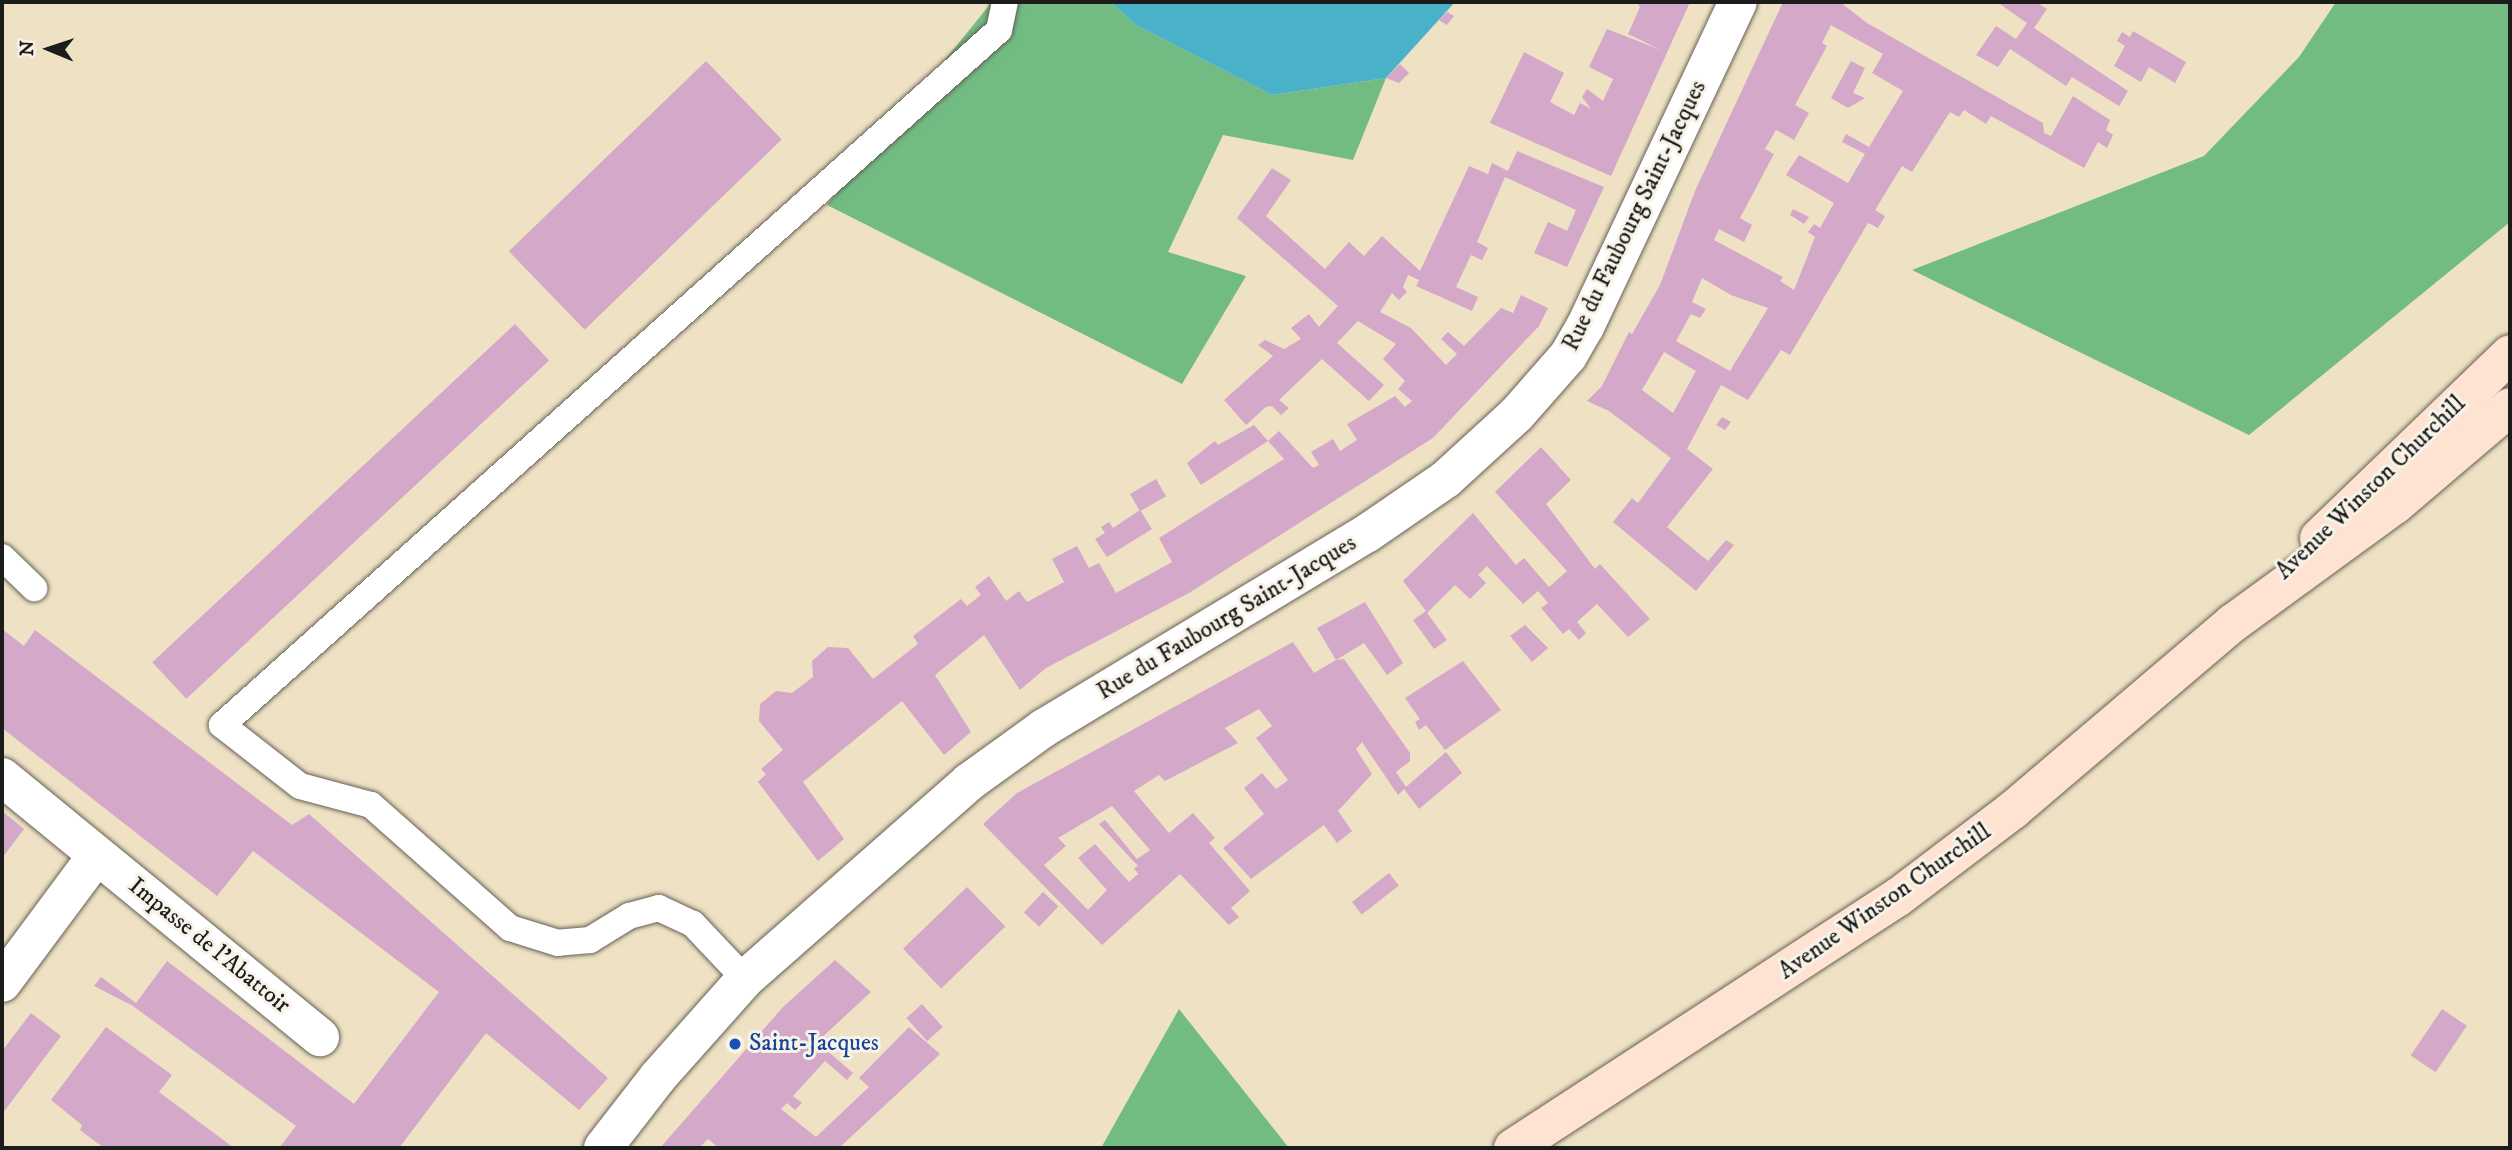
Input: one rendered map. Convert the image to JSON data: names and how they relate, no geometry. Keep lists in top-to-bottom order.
{
  "streets": {
    "main road": ["Avenue Winston Churchill"],
    "street": ["Rue du Faubourg Saint-Jacques", "Impasse de l'Abattoir"]
  },
  "places": ["Saint-Jacques"],
  "north": "left"
}
